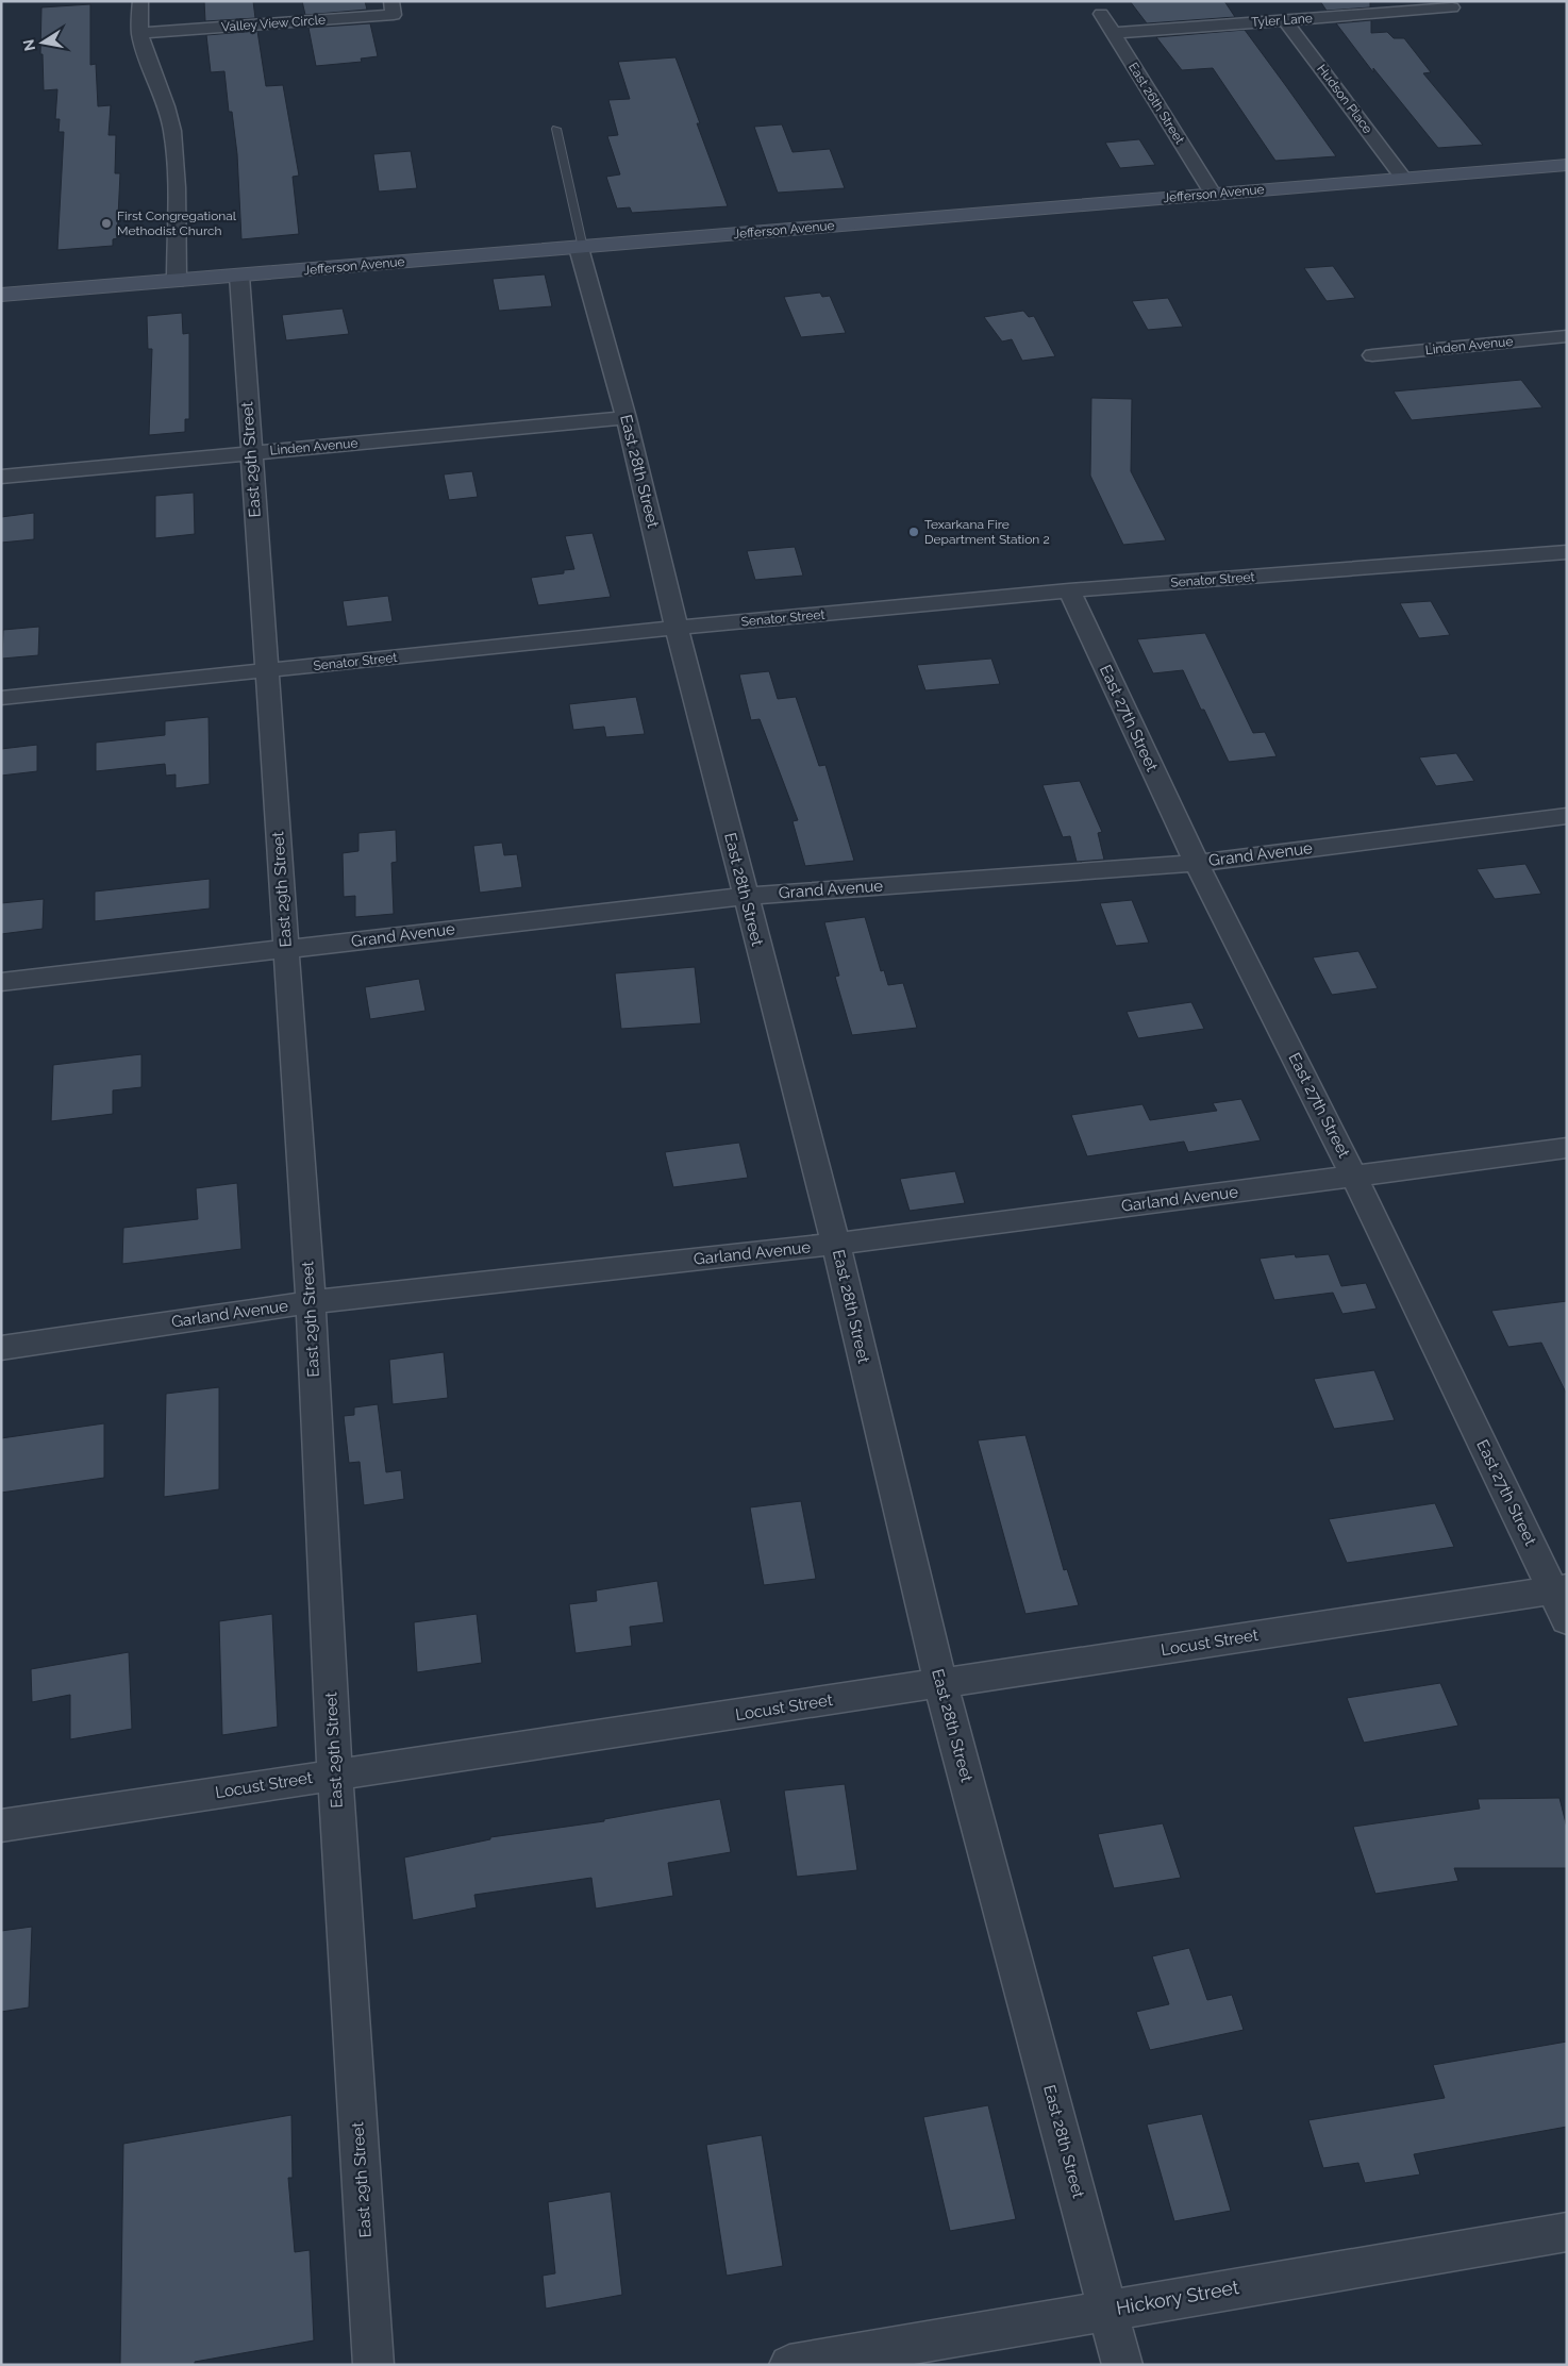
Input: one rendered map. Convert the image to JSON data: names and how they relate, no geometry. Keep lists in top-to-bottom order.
{
  "streets": {
    "main road": ["Jefferson Avenue"],
    "street": [
      "Tyler Lane",
      "Valley View Circle",
      "Hudson Place",
      "East 26th Street",
      "Linden Avenue",
      "East 29th Street",
      "East 28th Street",
      "Senator Street",
      "East 27th Street",
      "Grand Avenue",
      "Garland Avenue",
      "Locust Street",
      "Hickory Street"
    ]
  },
  "crossings": [
    ["Tyler Lane", "Hudson Place"],
    ["Tyler Lane", "East 26th Street"],
    ["Hudson Place", "Jefferson Avenue"],
    ["East 26th Street", "Jefferson Avenue"],
    ["Jefferson Avenue", "East 29th Street"],
    ["Jefferson Avenue", "East 28th Street"],
    ["Linden Avenue", "East 29th Street"],
    ["Linden Avenue", "East 28th Street"],
    ["East 29th Street", "Senator Street"],
    ["East 29th Street", "Grand Avenue"],
    ["East 29th Street", "Garland Avenue"],
    ["East 29th Street", "Locust Street"],
    ["East 28th Street", "Senator Street"],
    ["East 28th Street", "Grand Avenue"],
    ["East 28th Street", "Garland Avenue"],
    ["East 28th Street", "Locust Street"],
    ["East 28th Street", "Hickory Street"],
    ["Senator Street", "East 27th Street"],
    ["East 27th Street", "Grand Avenue"],
    ["East 27th Street", "Garland Avenue"],
    ["East 27th Street", "Locust Street"]
  ],
  "places": ["First Congregational Methodist Church", "Texarkana Fire Department Station 2"],
  "north": "left"
}
